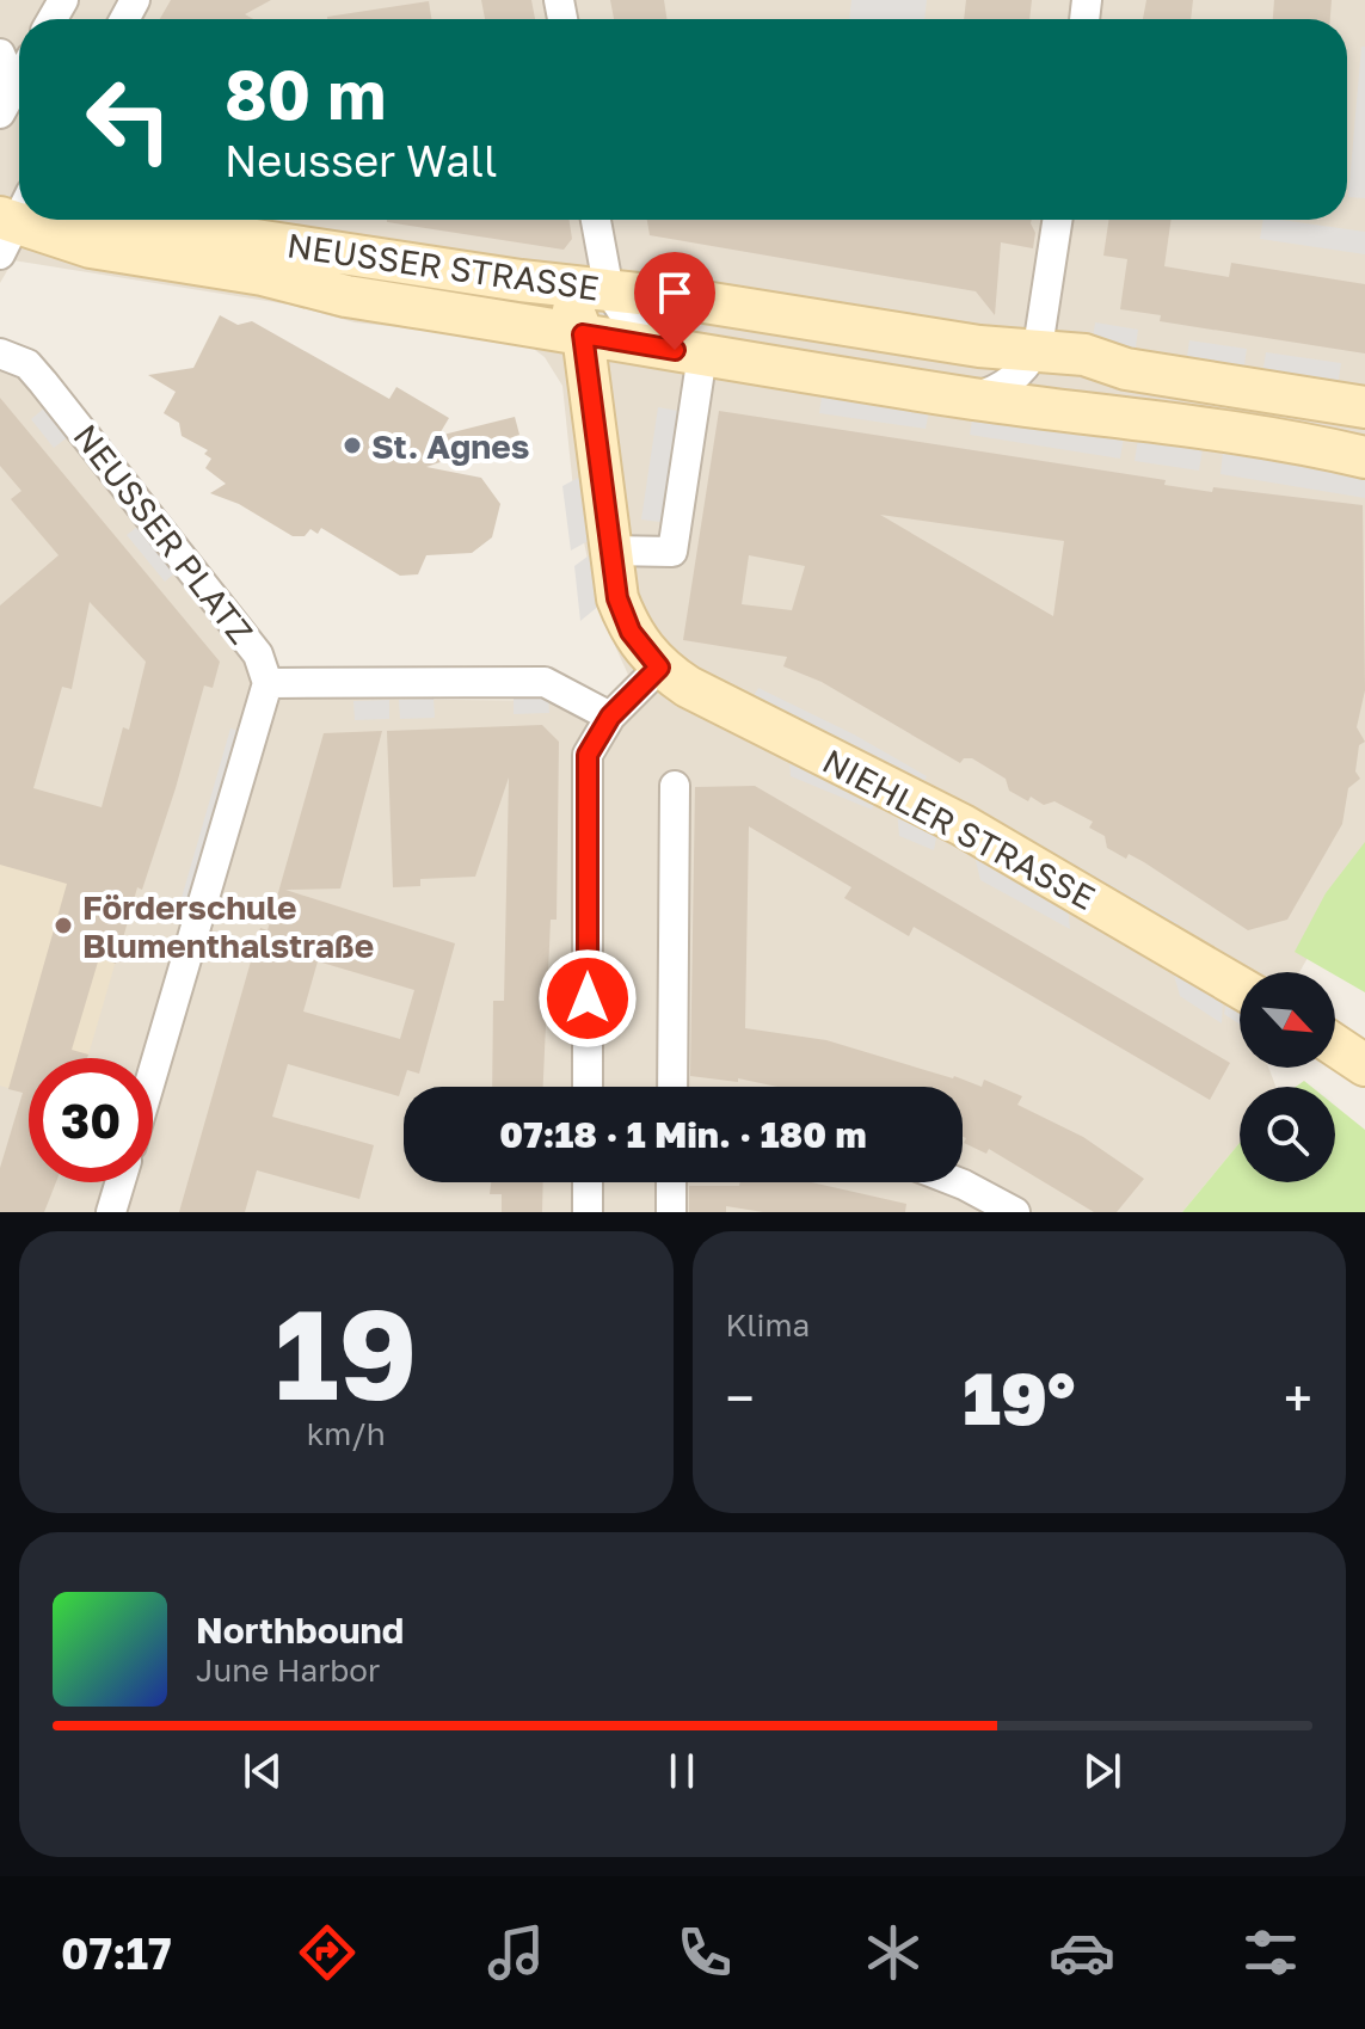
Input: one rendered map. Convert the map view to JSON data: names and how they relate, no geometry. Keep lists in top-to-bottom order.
{
  "streets": {
    "main road": ["NEUSSER STRASSE", "NIEHLER STRASSE"],
    "street": ["NEUSSER PLATZ"]
  },
  "places": ["St. Agnes", "Förderschule Blumenthalstraße"],
  "north": "bottom right",
  "page": {
    "turn": ["80 m", "Neusser Wall"],
    "limit": "30",
    "trip": "07:18 · 1 Min. · 180 m",
    "tile": [
      ["19", "km/h"],
      "Klima"
    ],
    "heat": ["−", "19°", "+"],
    "song": ["Northbound", "June Harbor"],
    "tabs": "07:17"
  }
}
